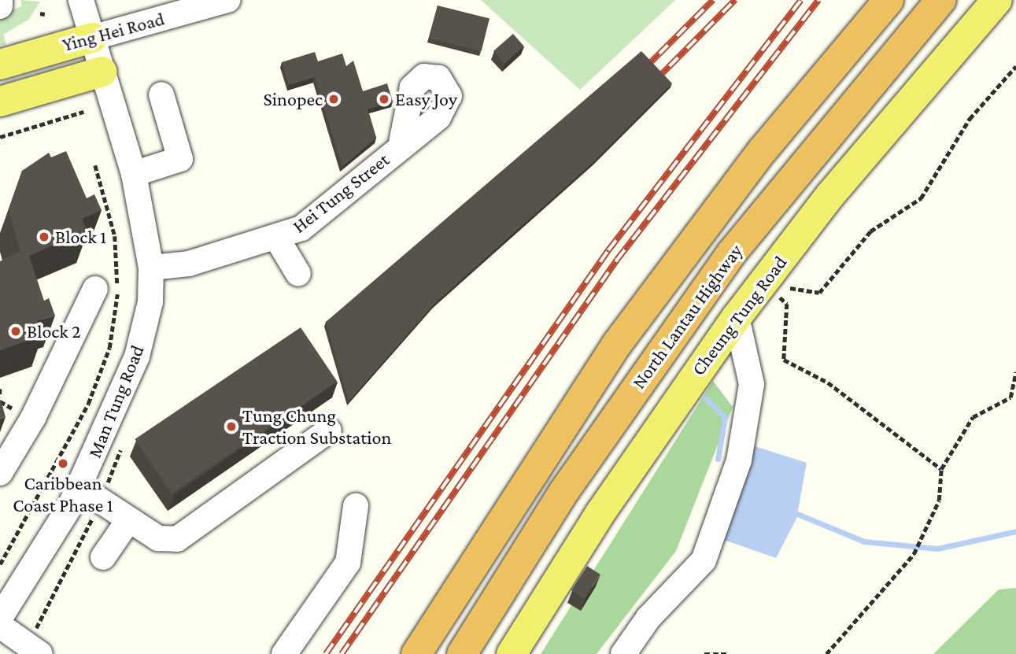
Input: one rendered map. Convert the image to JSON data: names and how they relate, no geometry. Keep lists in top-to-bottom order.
{
  "streets": {
    "highway": ["North Lantau Highway"],
    "main road": ["Ying Hei Road", "Cheung Tung Road"],
    "street": ["Hei Tung Street", "Man Tung Road"]
  },
  "crossings": [
    ["Ying Hei Road", "Man Tung Road"],
    ["Hei Tung Street", "Man Tung Road"]
  ],
  "places": [
    "Sinopec",
    "Easy Joy",
    "Block 1",
    "Block 2",
    "Tung Chung Traction Substation",
    "Caribbean Coast Phase 1"
  ]
}
